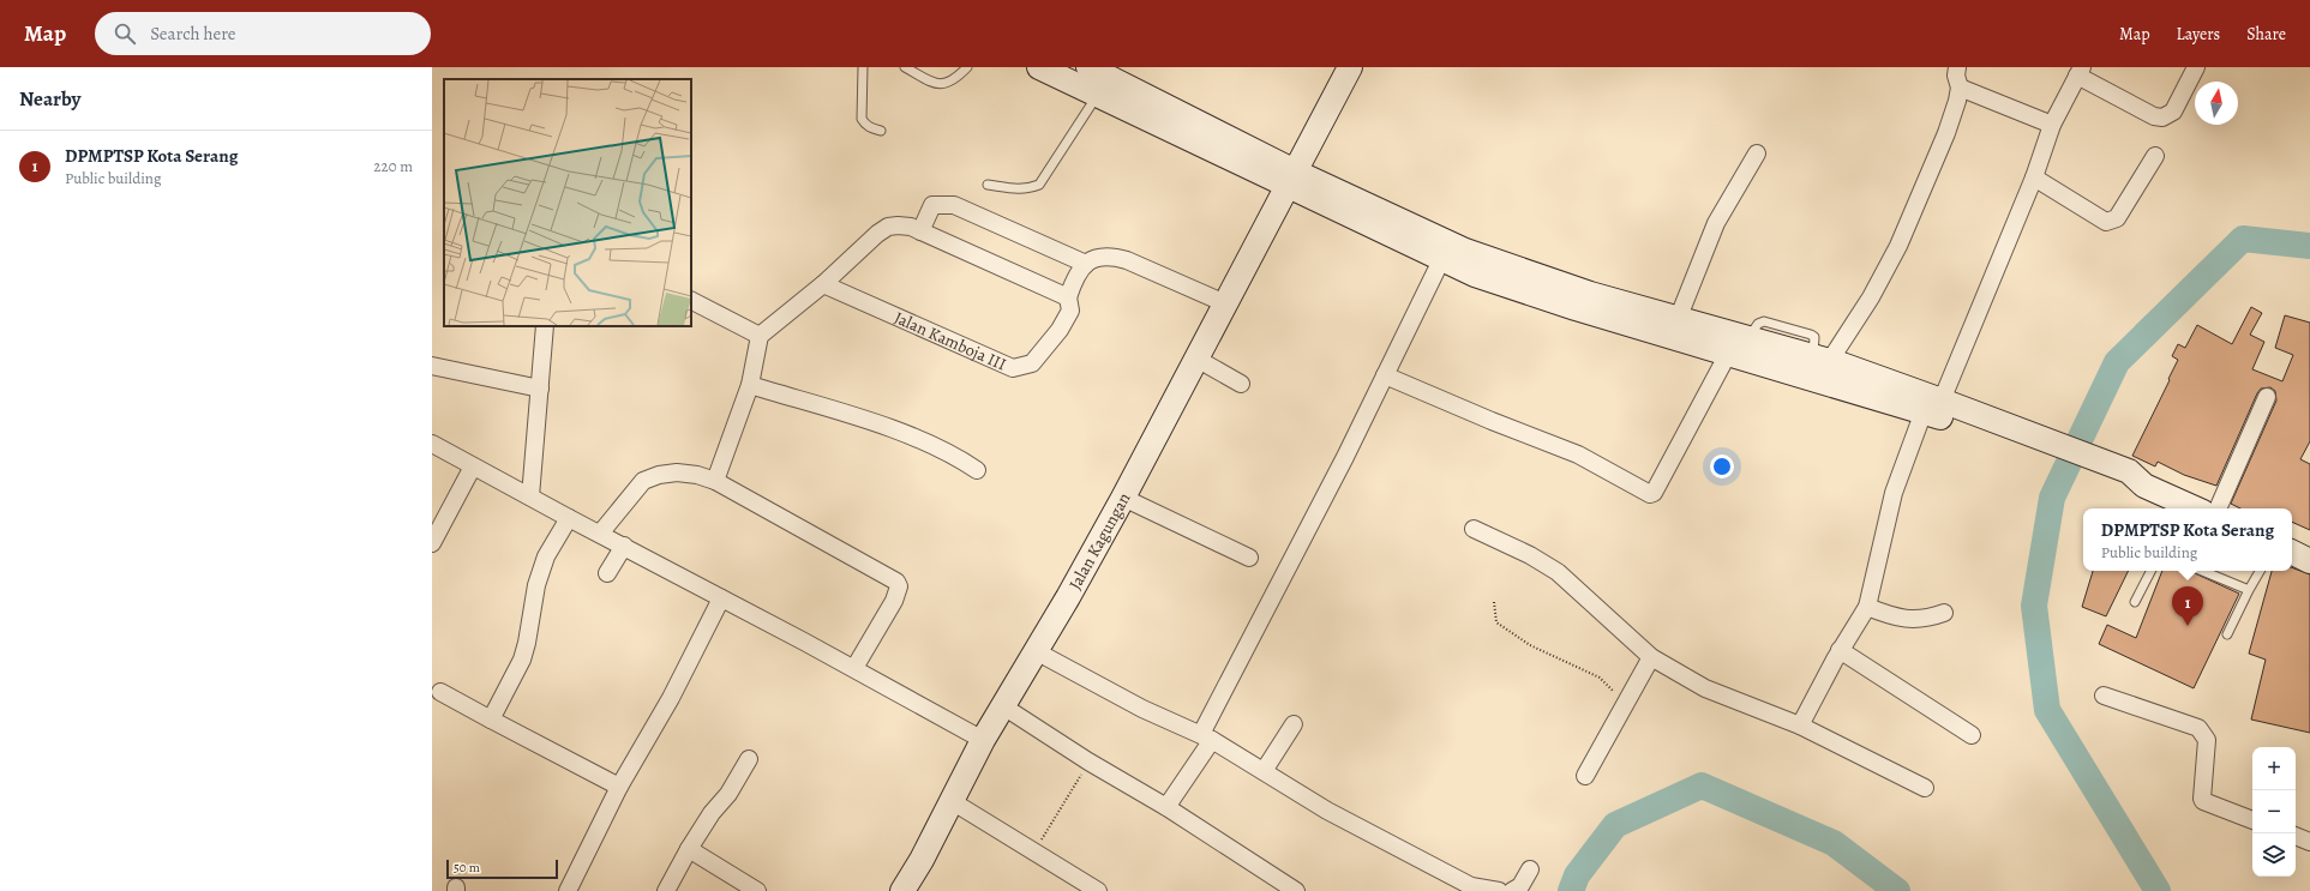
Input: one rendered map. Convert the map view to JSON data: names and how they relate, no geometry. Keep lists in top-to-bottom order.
{
  "streets": {
    "main road": ["Jalan Kagungan"],
    "street": ["Jalan Kamboja III"]
  },
  "scale_bar": "50 m",
  "north": "top",
  "page": {
    "header": "Map",
    "search": "Search here",
    "nav": ["Map", "Layers", "Share"],
    "heading": "Nearby",
    "list": [
      {
        "mark": "1",
        "name": "DPMPTSP Kota Serang",
        "note": "Public building",
        "value": "220 m"
      }
    ],
    "popup": ["DPMPTSP Kota Serang", "Public building"],
    "pins": "1",
    "map_buttons": ["+", "−"],
    "scale": "50 m"
  }
}
